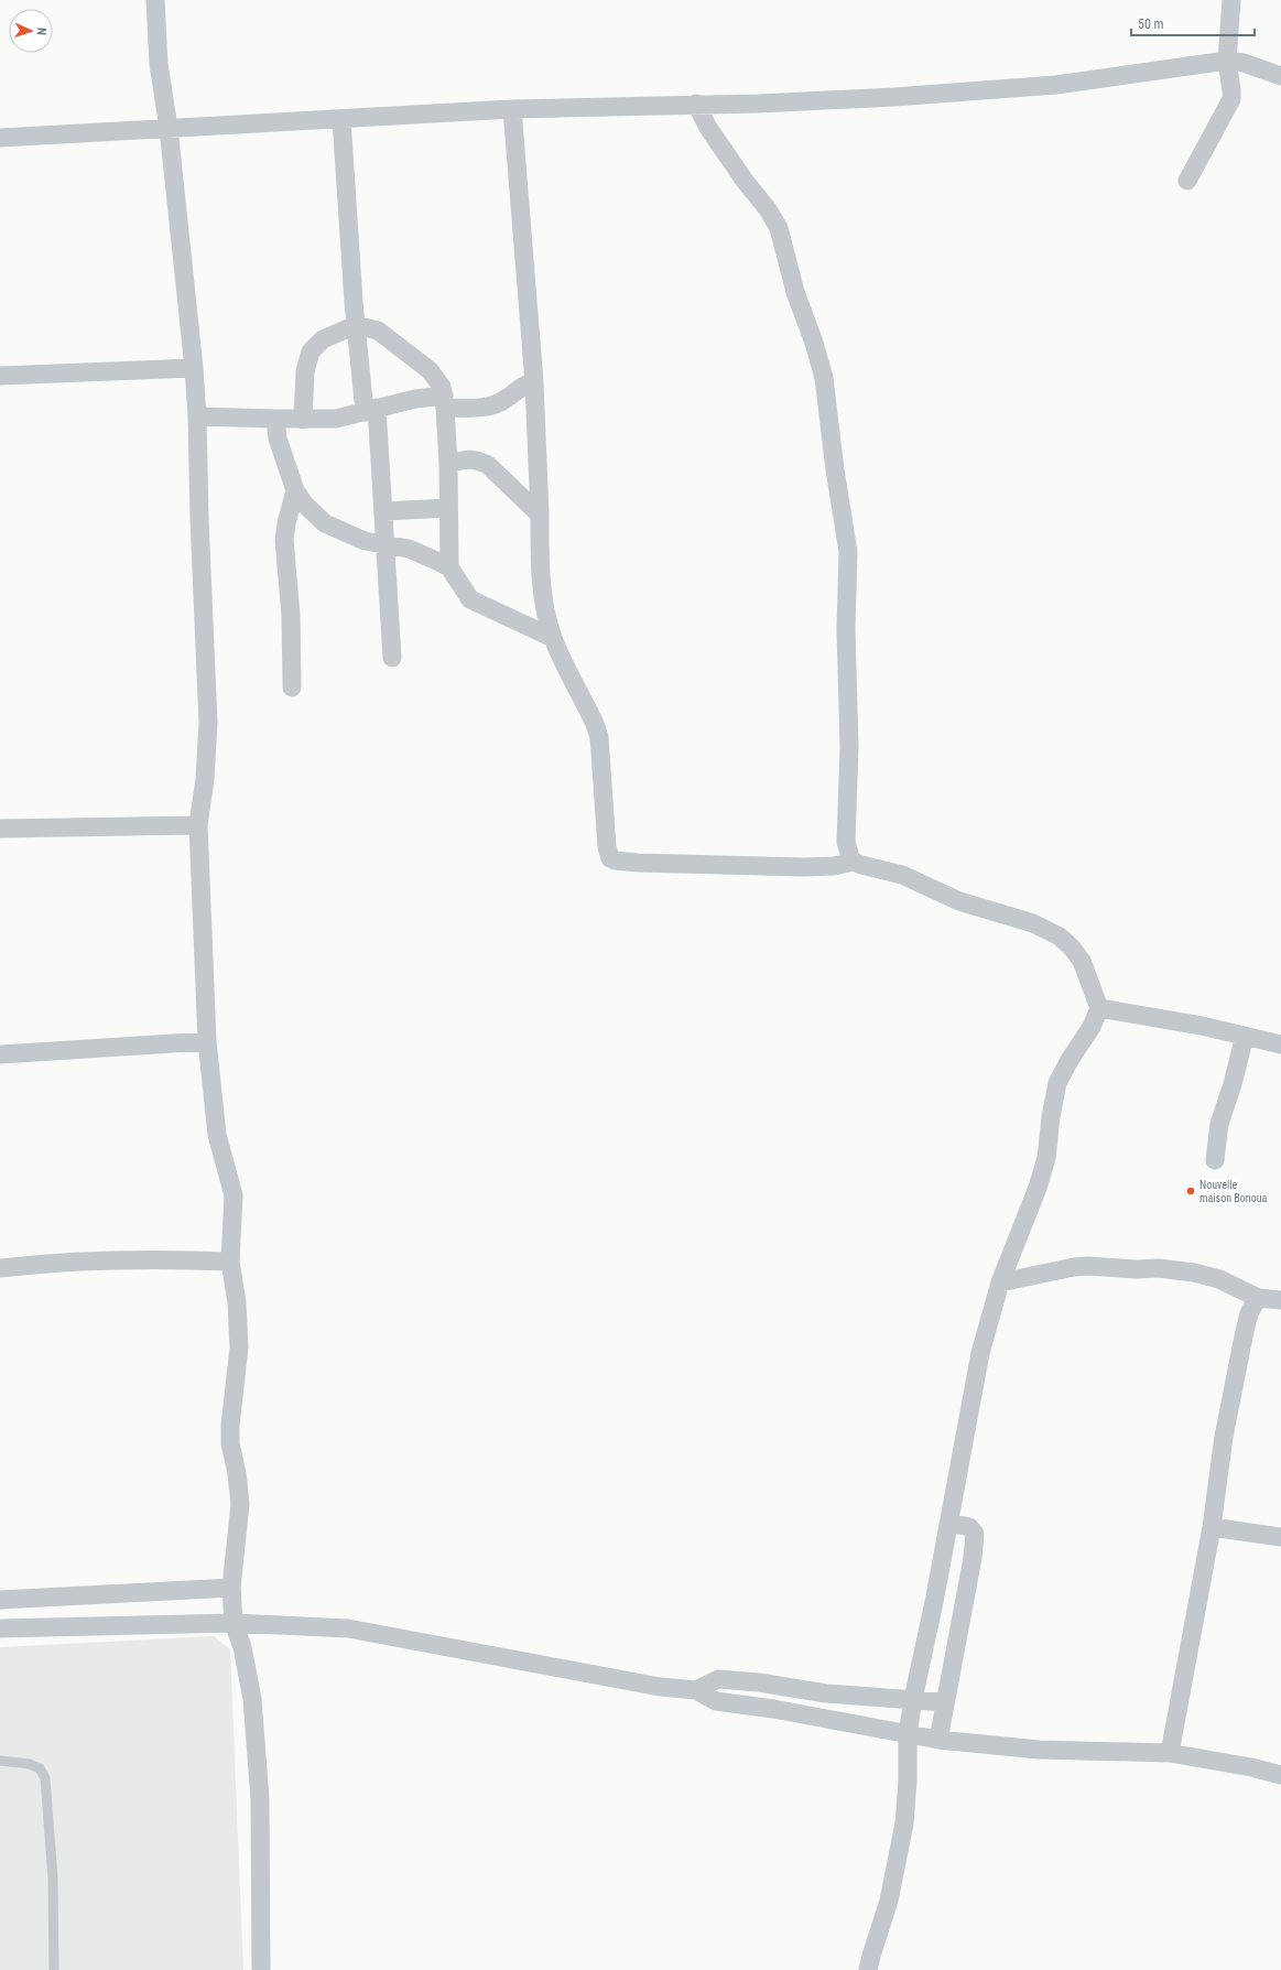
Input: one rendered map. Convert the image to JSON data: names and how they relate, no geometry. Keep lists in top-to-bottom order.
{
  "places": ["Nouvelle maison Bonoua"],
  "scale_bar": "50 m",
  "north": "right"
}
